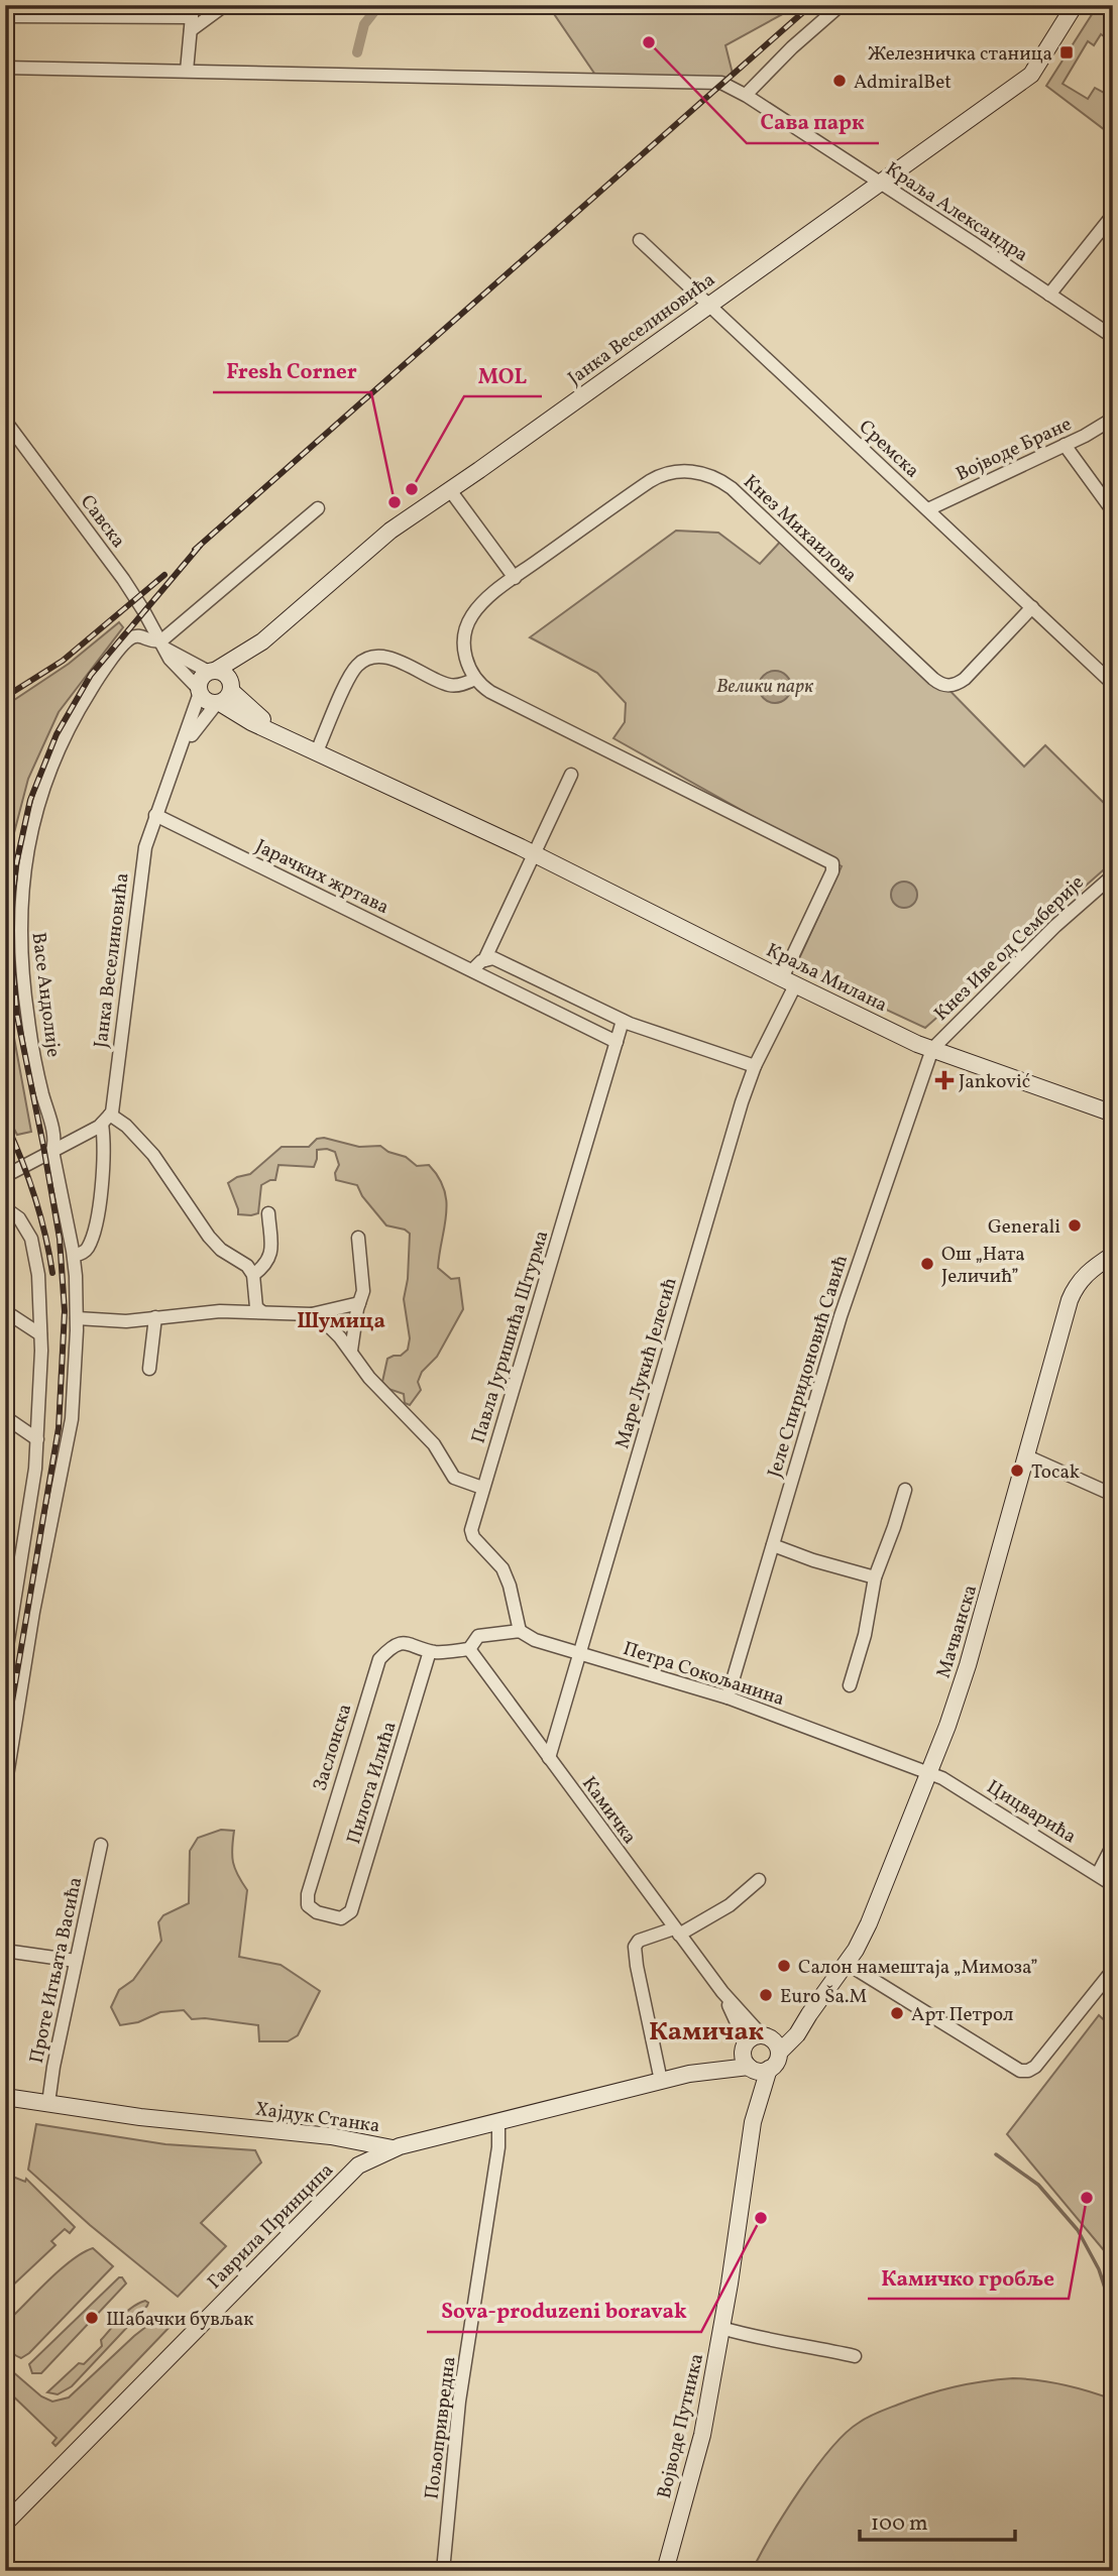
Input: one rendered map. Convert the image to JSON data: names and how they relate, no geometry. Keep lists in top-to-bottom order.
{
  "streets": {
    "main road": [
      "Јанка Веселиновића",
      "Краља Милана",
      "Мачванска",
      "Хајдук Станка",
      "Гаврила Принципа",
      "Војводе Путника"
    ],
    "street": [
      "Краља Александра",
      "Сремска",
      "Војводе Бране",
      "Савска",
      "Кнез Михаилова",
      "Јарачких жртава",
      "Кнез Иве од Семберије",
      "Васе Андолије",
      "Павла Јуришића Штурма",
      "Маре Лукић Јелесић",
      "Јеле Спиридоновић Савић",
      "Петра Сокољанина",
      "Заслонска",
      "Пилота Илића",
      "Камичка",
      "Цицварића",
      "Проте Игњата Васића",
      "Пољопривредна"
    ]
  },
  "crossings": [
    ["Краља Александра", "Јанка Веселиновића"],
    ["Јанка Веселиновића", "Сремска"],
    ["Јанка Веселиновића", "Савска"],
    ["Јанка Веселиновића", "Јарачких жртава"],
    ["Јанка Веселиновића", "Краља Милана"],
    ["Сремска", "Војводе Бране"],
    ["Сремска", "Кнез Михаилова"],
    ["Савска", "Краља Милана"],
    ["Савска", "Васе Андолије"],
    ["Јарачких жртава", "Павла Јуришића Штурма"],
    ["Кнез Иве од Семберије", "Краља Милана"],
    ["Кнез Иве од Семберије", "Јеле Спиридоновић Савић"],
    ["Краља Милана", "Маре Лукић Јелесић"],
    ["Краља Милана", "Јеле Спиридоновић Савић"],
    ["Павла Јуришића Штурма", "Петра Сокољанина"],
    ["Маре Лукић Јелесић", "Петра Сокољанина"],
    ["Маре Лукић Јелесић", "Камичка"],
    ["Јеле Спиридоновић Савић", "Петра Сокољанина"],
    ["Мачванска", "Петра Сокољанина"],
    ["Мачванска", "Камичка"],
    ["Мачванска", "Цицварића"],
    ["Мачванска", "Хајдук Станка"],
    ["Мачванска", "Војводе Путника"],
    ["Петра Сокољанина", "Цицварића"],
    ["Заслонска", "Пилота Илића"],
    ["Заслонска", "Камичка"],
    ["Камичка", "Хајдук Станка"],
    ["Камичка", "Војводе Путника"],
    ["Проте Игњата Васића", "Хајдук Станка"],
    ["Хајдук Станка", "Гаврила Принципа"],
    ["Хајдук Станка", "Војводе Путника"],
    ["Хајдук Станка", "Пољопривредна"]
  ],
  "districts": ["Шумица", "Камичак"],
  "parks": ["Велики парк"],
  "places": {
    "other": [
      "Сава парк",
      "AdmiralBet",
      "MOL",
      "Fresh Corner",
      "Generali",
      "Ош „Ната Јеличић”",
      "Tocak",
      "Салон намештаја „Мимоза”",
      "Euro Ša.M",
      "Арт Петрол",
      "Камичко гробље",
      "Sova-produzeni boravak",
      "Шабачки бувљак"
    ],
    "transit": ["Железничка станица"],
    "health": ["Janković"]
  },
  "scale_bar": "100 m"
}
